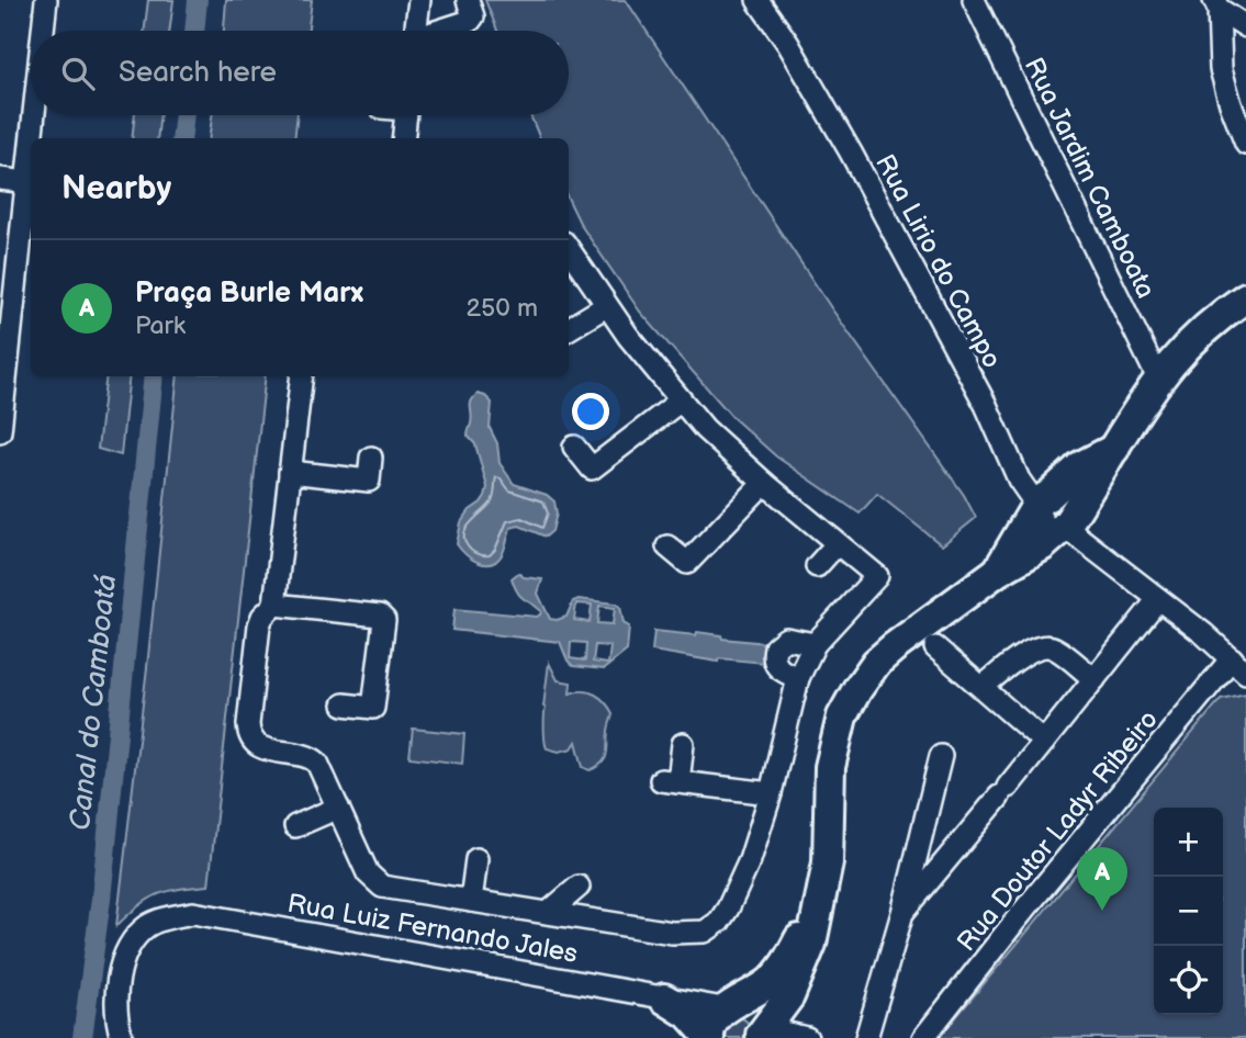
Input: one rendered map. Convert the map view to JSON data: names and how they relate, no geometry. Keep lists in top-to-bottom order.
{
  "streets": {
    "street": [
      "Rua Jardim Camboata",
      "Rua Lirio do Campo",
      "Rua Doutor Ladyr Ribeiro",
      "Rua Luiz Fernando Jales"
    ]
  },
  "water": ["Canal do Camboatá"],
  "page": {
    "search": "Search here",
    "heading": "Nearby",
    "list": [
      {
        "mark": "A",
        "name": "Praça Burle Marx",
        "note": "Park",
        "value": "250 m"
      }
    ],
    "map_buttons": ["+", "−"],
    "pins": "A"
  }
}
